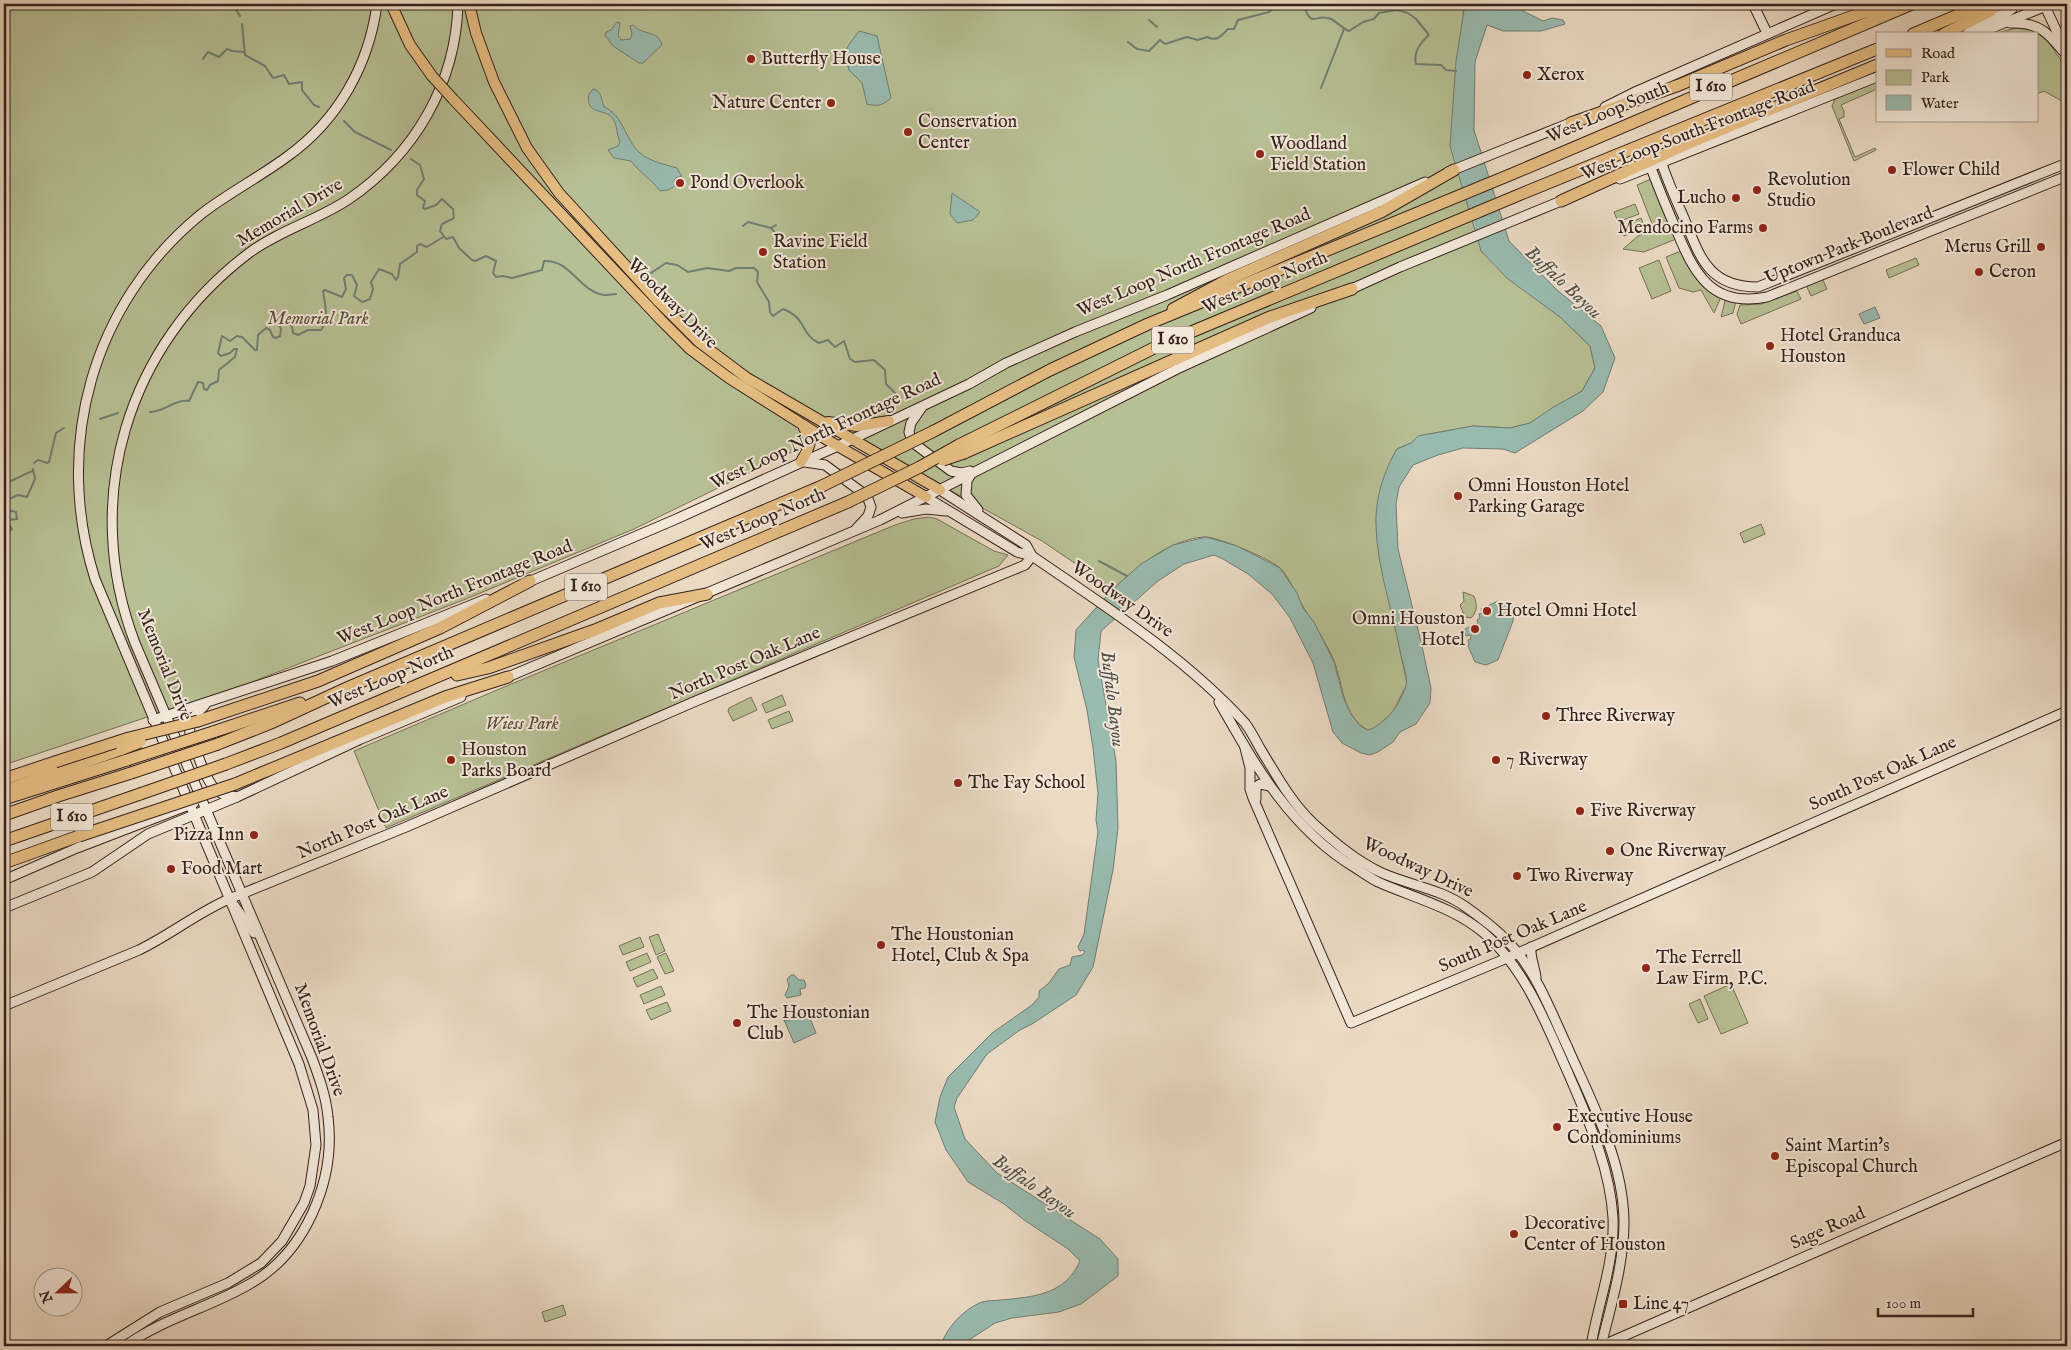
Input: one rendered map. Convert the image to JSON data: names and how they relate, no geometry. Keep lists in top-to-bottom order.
{
  "streets": {
    "highway": ["I 610", "West Loop South", "West Loop North"],
    "main road": [
      "West Loop South Frontage Road",
      "Memorial Drive",
      "Uptown Park Boulevard",
      "West Loop North Frontage Road",
      "Woodway Drive",
      "North Post Oak Lane",
      "South Post Oak Lane",
      "Sage Road"
    ]
  },
  "crossings": [
    ["West Loop South", "West Loop North"],
    ["West Loop South Frontage Road", "Uptown Park Boulevard"],
    ["Memorial Drive", "West Loop North Frontage Road"],
    ["Memorial Drive", "North Post Oak Lane"],
    ["West Loop North Frontage Road", "Woodway Drive"],
    ["Woodway Drive", "North Post Oak Lane"],
    ["Woodway Drive", "South Post Oak Lane"],
    ["Woodway Drive", "Sage Road"]
  ],
  "water": ["Buffalo Bayou"],
  "parks": ["Memorial Park", "Wiess Park"],
  "places": {
    "other": [
      "Butterfly House",
      "Xerox",
      "Nature Center",
      "Conservation Center",
      "Woodland Field Station",
      "Flower Child",
      "Pond Overlook",
      "Revolution Studio",
      "Lucho",
      "Mendocino Farms",
      "Merus Grill",
      "Ravine Field Station",
      "Ceron",
      "Hotel Granduca Houston",
      "Omni Houston Hotel Parking Garage",
      "Hotel Omni Hotel",
      "Omni Houston Hotel",
      "Three Riverway",
      "Houston Parks Board",
      "7 Riverway",
      "The Fay School",
      "Five Riverway",
      "Pizza Inn",
      "One Riverway",
      "Food Mart",
      "Two Riverway",
      "The Houstonian Hotel, Club & Spa",
      "The Ferrell Law Firm, P.C.",
      "The Houstonian Club",
      "Executive House Condominiums",
      "Saint Martin's Episcopal Church",
      "Decorative Center of Houston"
    ],
    "transit": ["Line 47"]
  },
  "legend": ["Road", "Park", "Water"],
  "scale_bar": "100 m",
  "north": "left"
}
